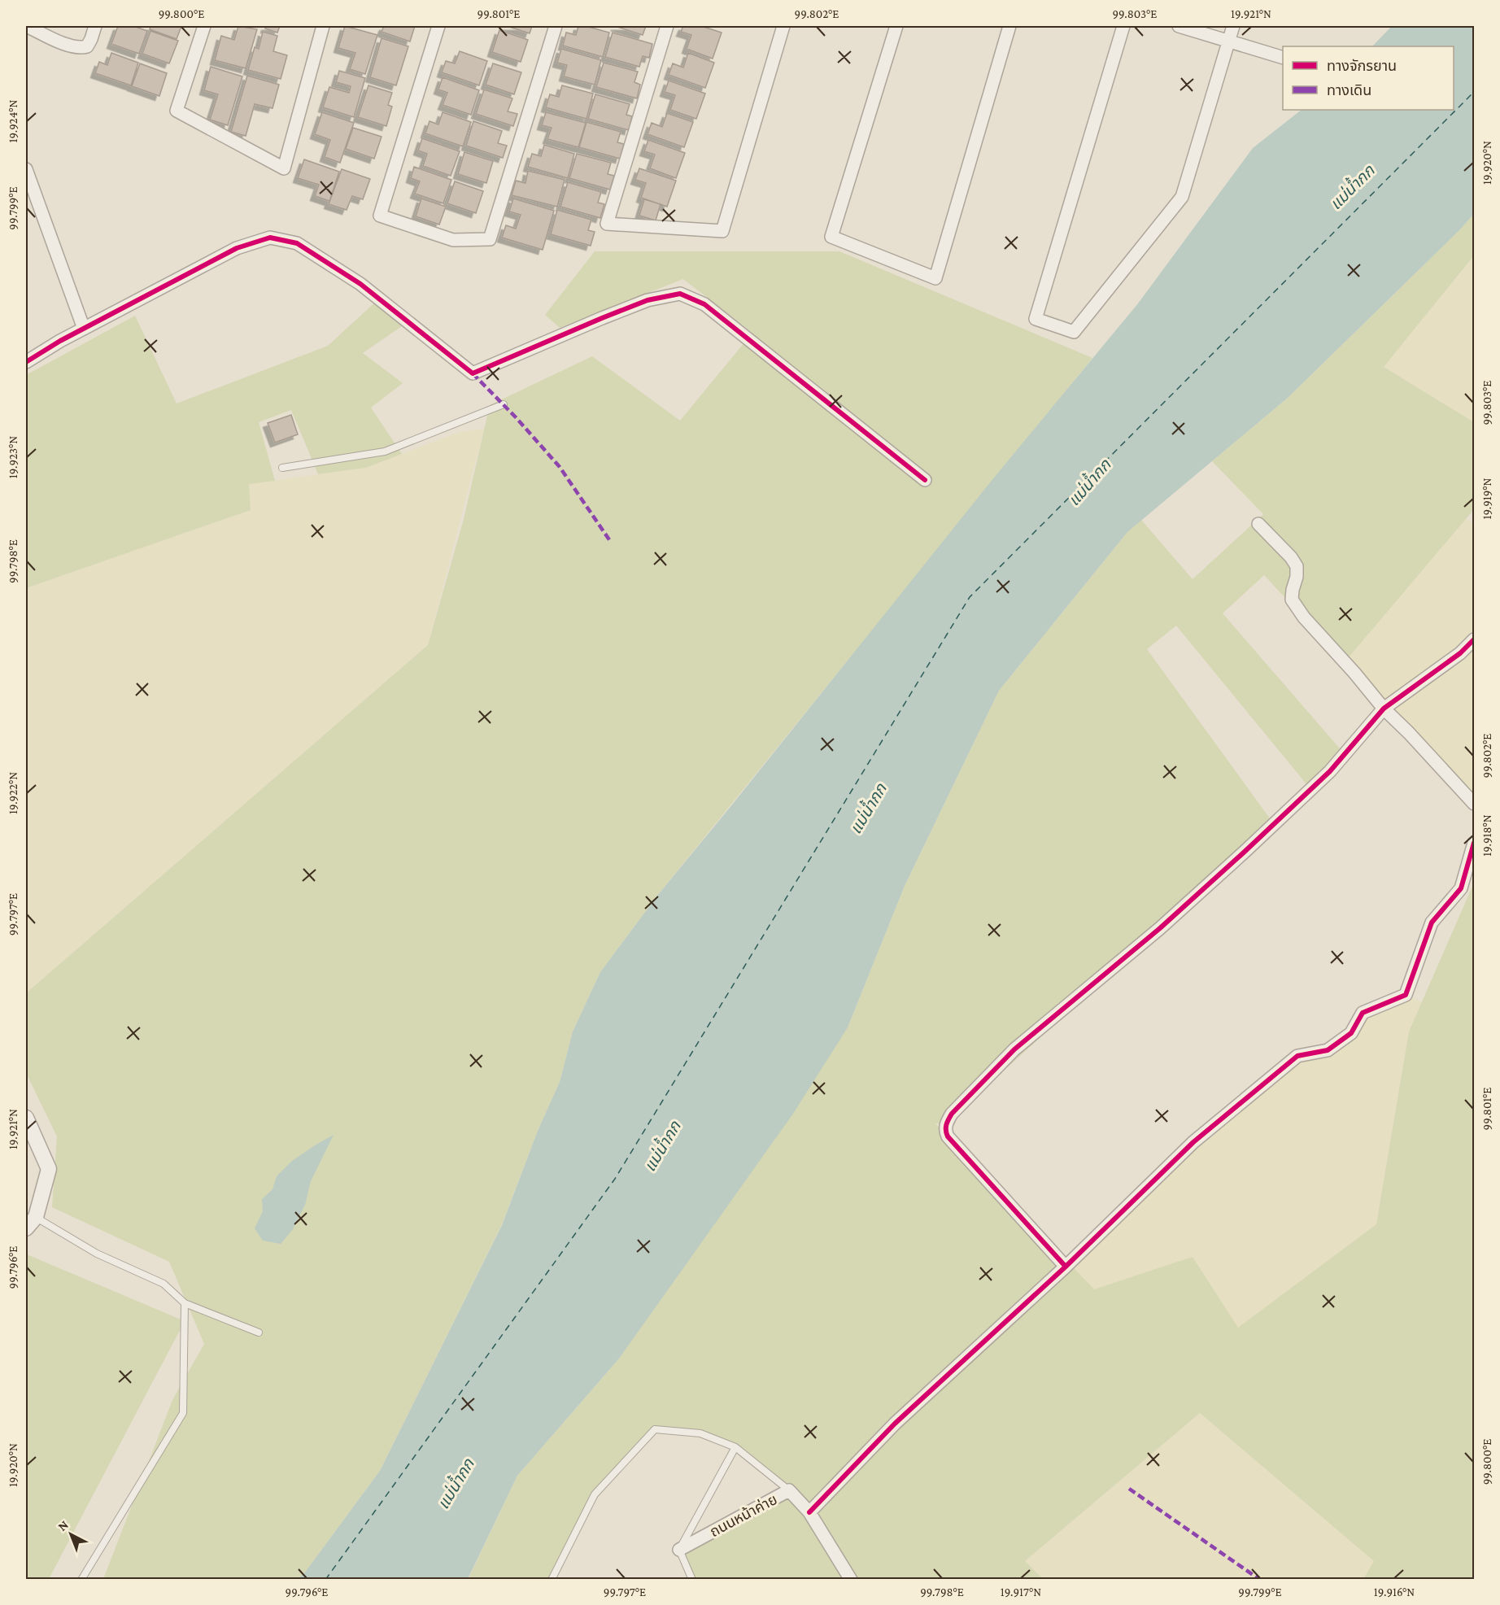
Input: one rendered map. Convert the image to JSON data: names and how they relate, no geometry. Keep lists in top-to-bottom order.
{
  "streets": {
    "street": ["ถนนหน้าค่าย"]
  },
  "water": ["แม่น้ำกก"],
  "legend": ["ทางจักรยาน", "ทางเดิน"],
  "north": "top left",
  "coordinates": [
    "99.800°E",
    "99.801°E",
    "99.802°E",
    "99.803°E",
    "19.921°N",
    "19.924°N",
    "19.920°N",
    "99.799°E",
    "19.923°N",
    "19.919°N",
    "99.798°E",
    "19.922°N",
    "19.918°N",
    "99.797°E",
    "99.796°E",
    "19.917°N",
    "19.916°N"
  ]
}
